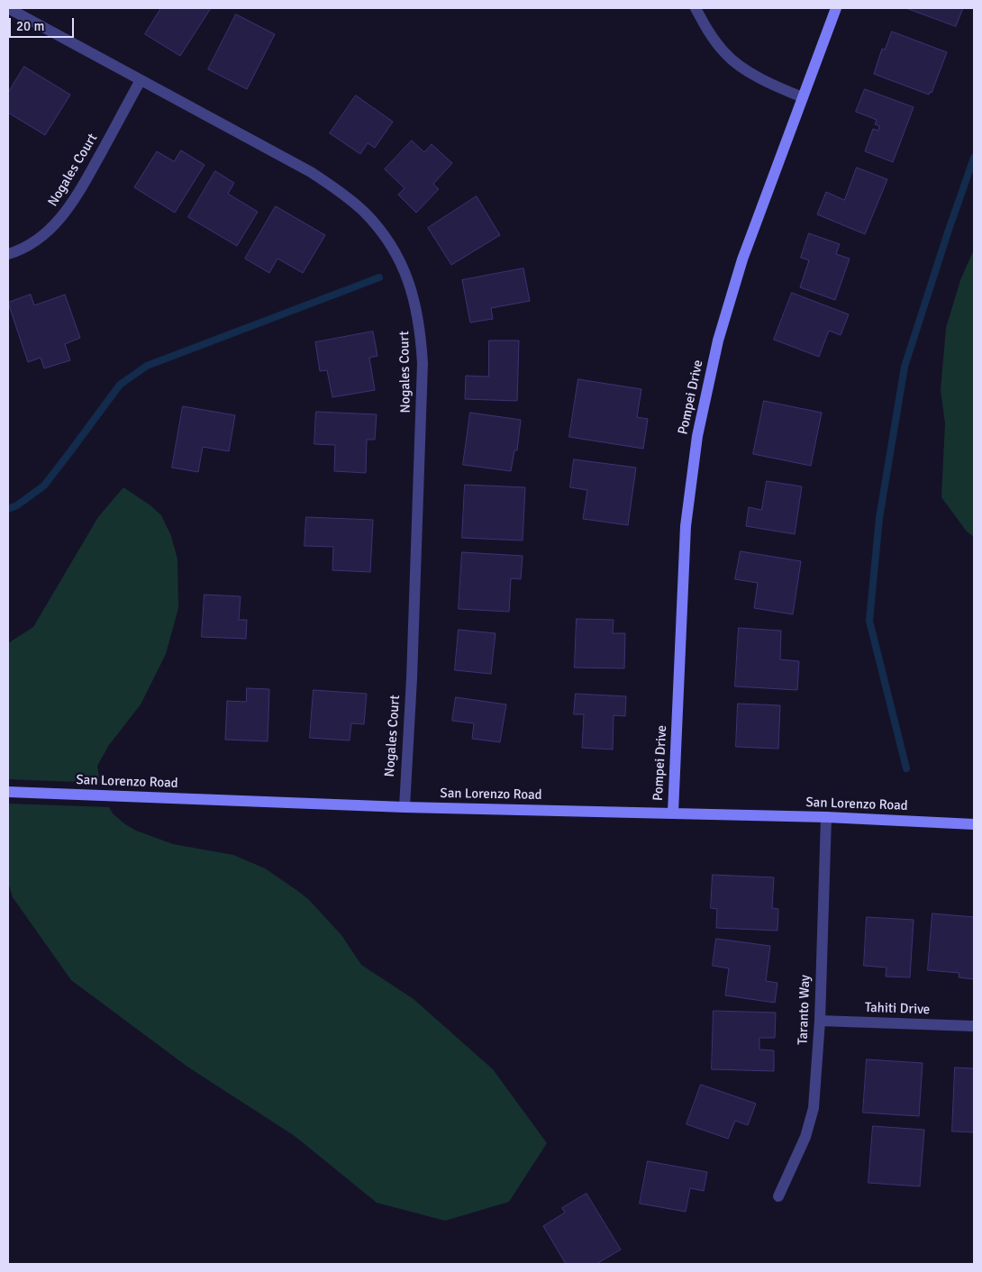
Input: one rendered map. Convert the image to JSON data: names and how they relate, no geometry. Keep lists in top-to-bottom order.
{
  "streets": {
    "street": [
      "Nogales Court",
      "Pompei Drive",
      "San Lorenzo Road",
      "Tahiti Drive",
      "Taranto Way"
    ]
  },
  "crossings": [
    ["Nogales Court", "San Lorenzo Road"],
    ["Pompei Drive", "San Lorenzo Road"],
    ["San Lorenzo Road", "Taranto Way"],
    ["Tahiti Drive", "Taranto Way"]
  ],
  "scale_bar": "20 m"
}
